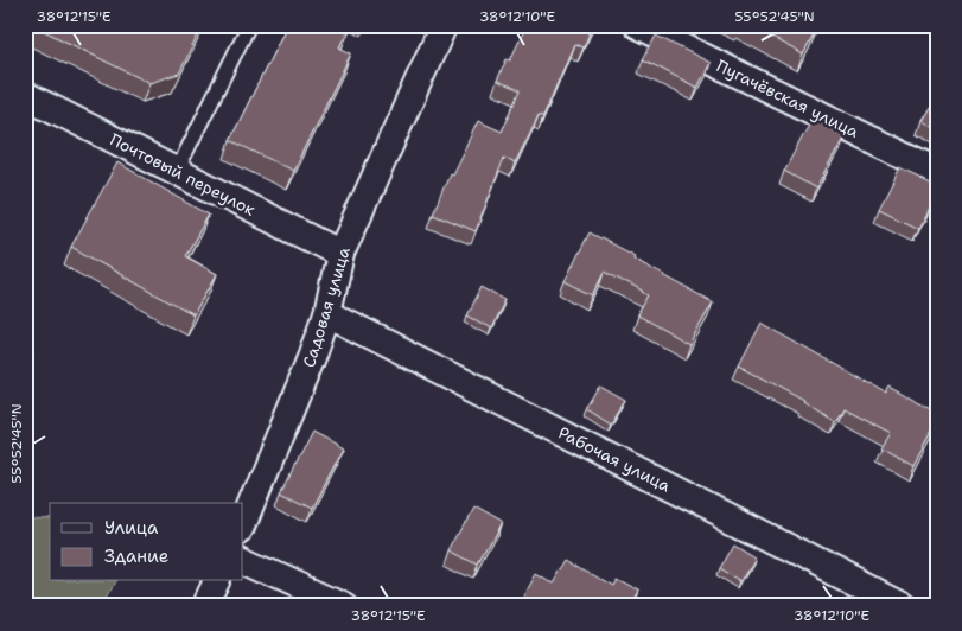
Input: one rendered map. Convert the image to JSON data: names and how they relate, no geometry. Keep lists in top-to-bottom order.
{
  "streets": {
    "street": [
      "Пугачёвская улица",
      "Почтовый переулок",
      "Садовая улица",
      "Рабочая улица"
    ]
  },
  "crossings": [
    ["Почтовый переулок", "Садовая улица"],
    ["Садовая улица", "Рабочая улица"]
  ],
  "legend": ["Улица", "Здание"],
  "coordinates": ["38°12'15\"E", "38°12'10\"E", "55°52'45\"N"]
}
